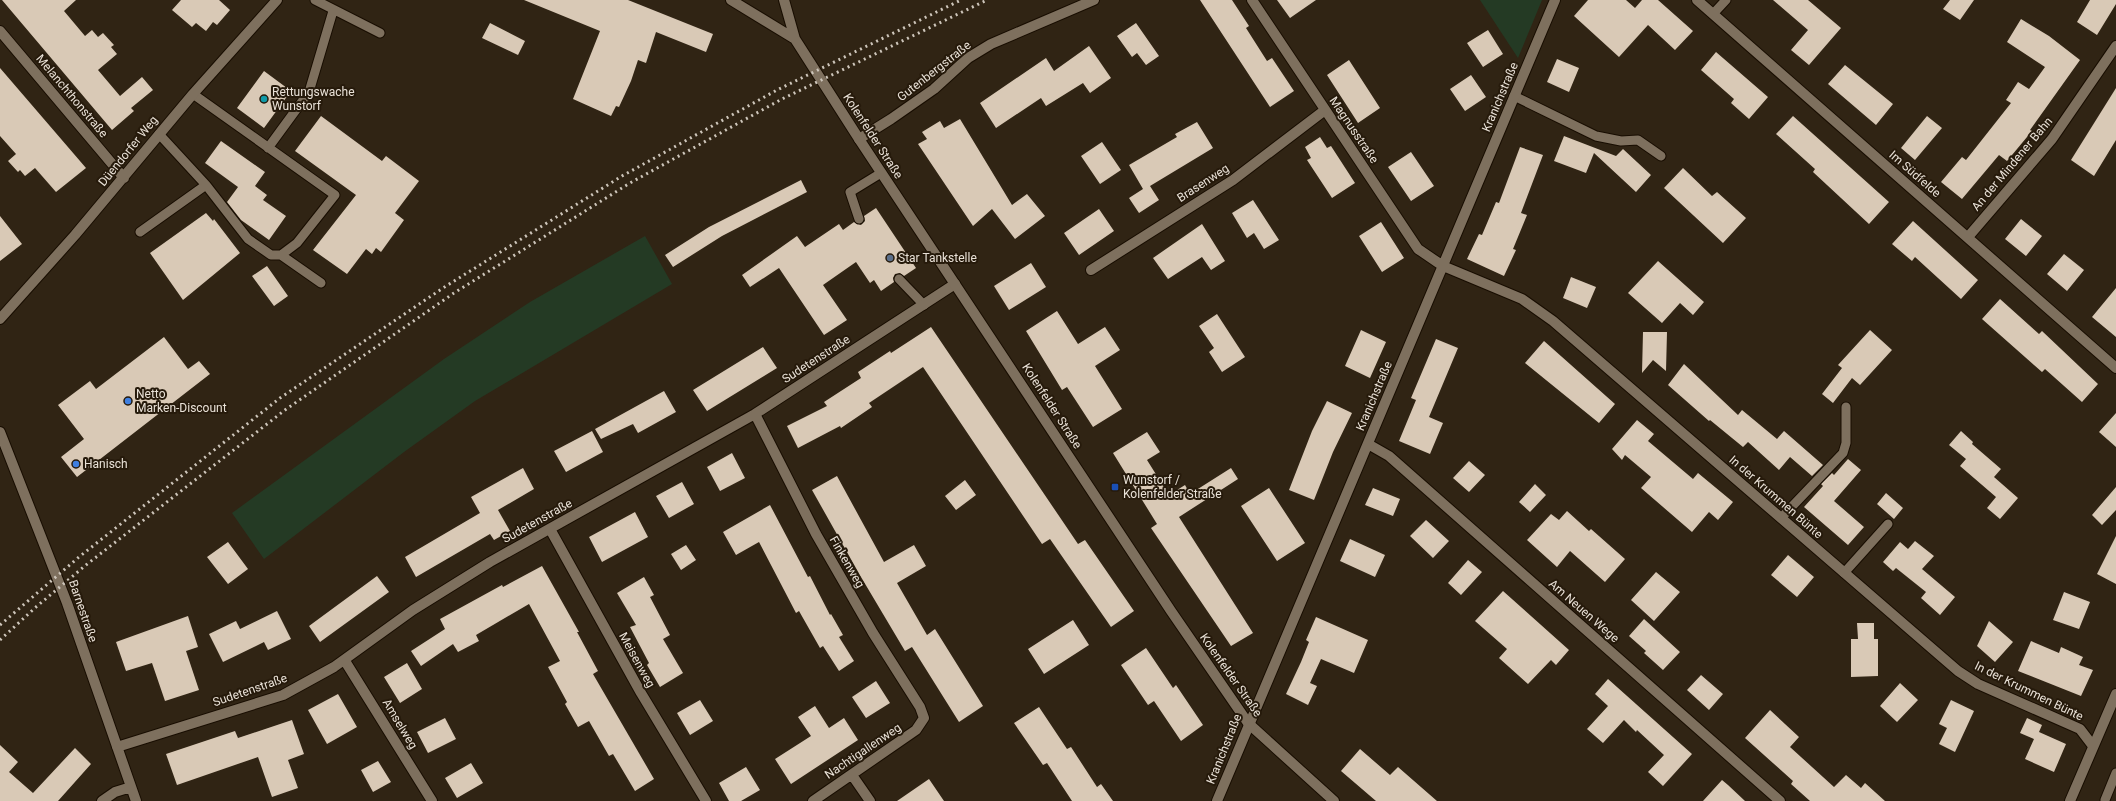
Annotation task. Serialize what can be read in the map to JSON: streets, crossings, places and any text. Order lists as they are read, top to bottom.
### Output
{
  "streets": {
    "street": [
      "Gutenbergstraße",
      "Melanchthonstraße",
      "Kranichstraße",
      "Magnusstraße",
      "Kolenfelder Straße",
      "Düendorfer Weg",
      "An der Mindener Bahn",
      "Im Südfelde",
      "Brasenweg",
      "Sudetenstraße",
      "In der Krummen Bünte",
      "Finkenweg",
      "Barnestraße",
      "Am Neuen Wege",
      "Meisenweg",
      "Amselweg",
      "Nachtigallenweg"
    ]
  },
  "crossings": [
    ["Gutenbergstraße", "Kolenfelder Straße"],
    ["Melanchthonstraße", "Düendorfer Weg"],
    ["Kranichstraße", "Magnusstraße"],
    ["Kranichstraße", "Kolenfelder Straße"],
    ["Kranichstraße", "In der Krummen Bünte"],
    ["Kranichstraße", "Am Neuen Wege"],
    ["Magnusstraße", "Brasenweg"],
    ["Magnusstraße", "In der Krummen Bünte"],
    ["Kolenfelder Straße", "Sudetenstraße"],
    ["An der Mindener Bahn", "Im Südfelde"],
    ["Sudetenstraße", "Finkenweg"],
    ["Sudetenstraße", "Barnestraße"],
    ["Sudetenstraße", "Meisenweg"],
    ["Sudetenstraße", "Amselweg"],
    ["Finkenweg", "Nachtigallenweg"]
  ],
  "places": {
    "other": [
      "Rettungswache Wunstorf",
      "Star Tankstelle",
      "Netto Marken-Discount",
      "Hanisch"
    ],
    "transit": ["Wunstorf / Kolenfelder Straße"]
  }
}
